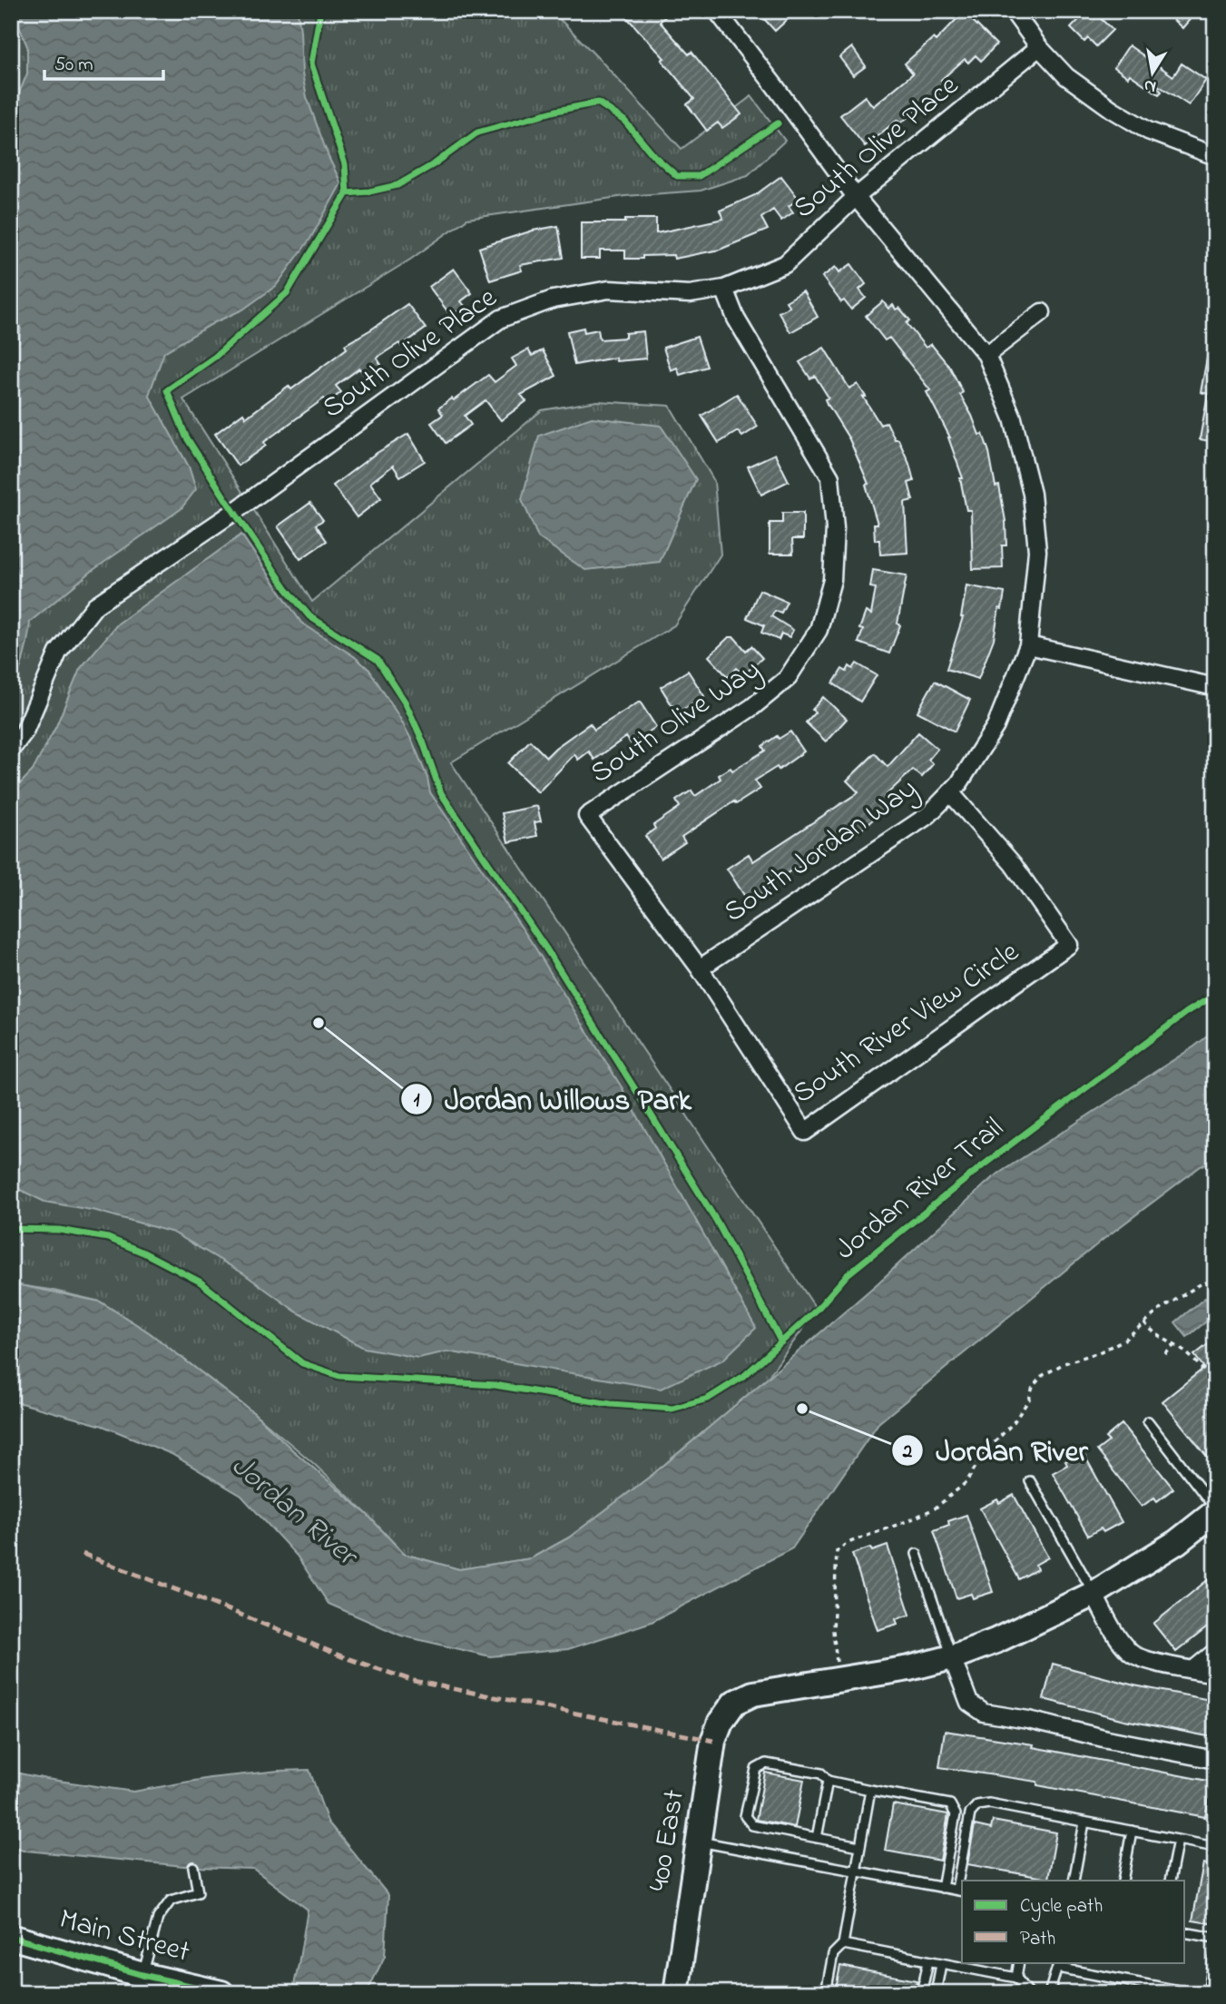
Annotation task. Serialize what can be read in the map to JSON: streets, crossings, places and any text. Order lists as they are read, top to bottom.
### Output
{
  "streets": {
    "street": [
      "South Olive Place",
      "South Olive Way",
      "South Jordan Way",
      "South River View Circle",
      "400 East",
      "Main Street"
    ],
    "cycle path": ["Jordan River Trail"]
  },
  "crossings": [
    ["South Olive Place", "South Olive Way"],
    ["South Olive Place", "South Jordan Way"],
    ["South Olive Way", "South River View Circle"],
    ["South Jordan Way", "South River View Circle"]
  ],
  "water": ["Jordan River"],
  "places": ["Jordan Willows Park", "Jordan River"],
  "legend": ["Cycle path", "Path"],
  "scale_bar": "50 m",
  "north": "bottom"
}
